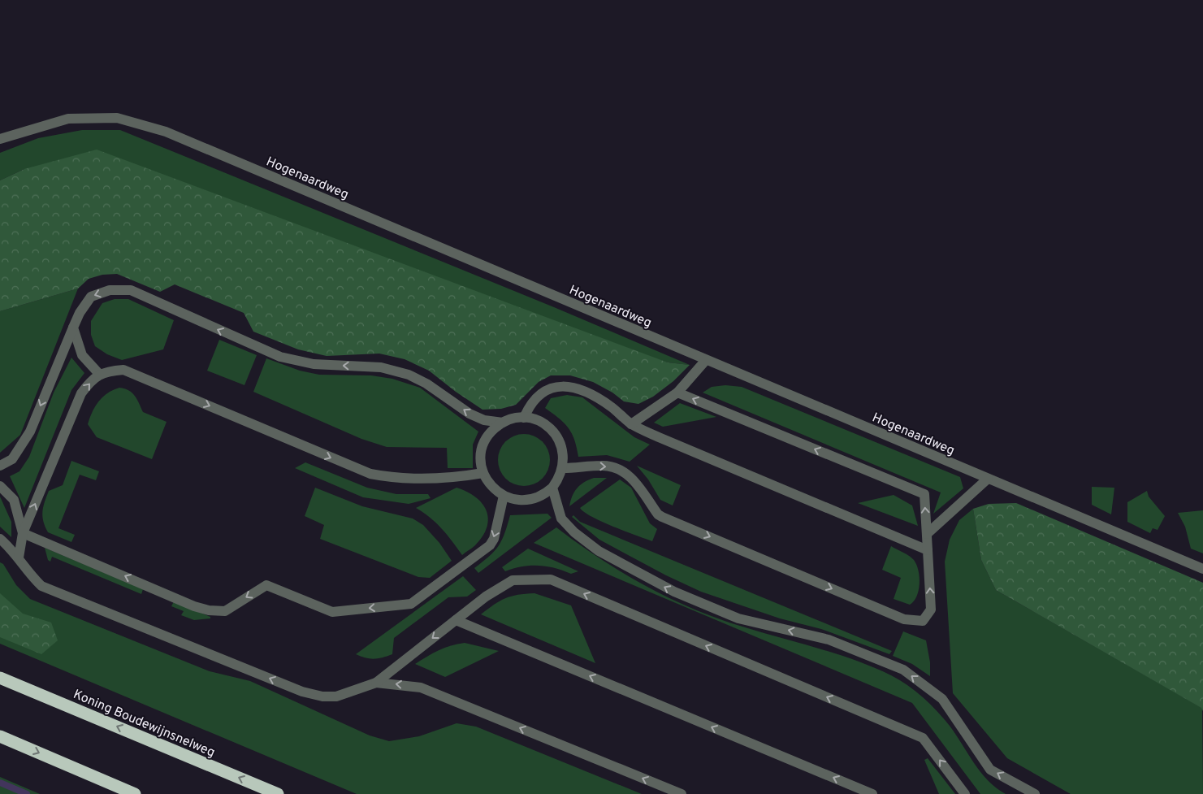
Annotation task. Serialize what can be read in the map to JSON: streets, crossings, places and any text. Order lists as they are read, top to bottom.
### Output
{
  "streets": {
    "highway": ["Koning Boudewijnsnelweg"],
    "street": ["Hogenaardweg"]
  }
}
